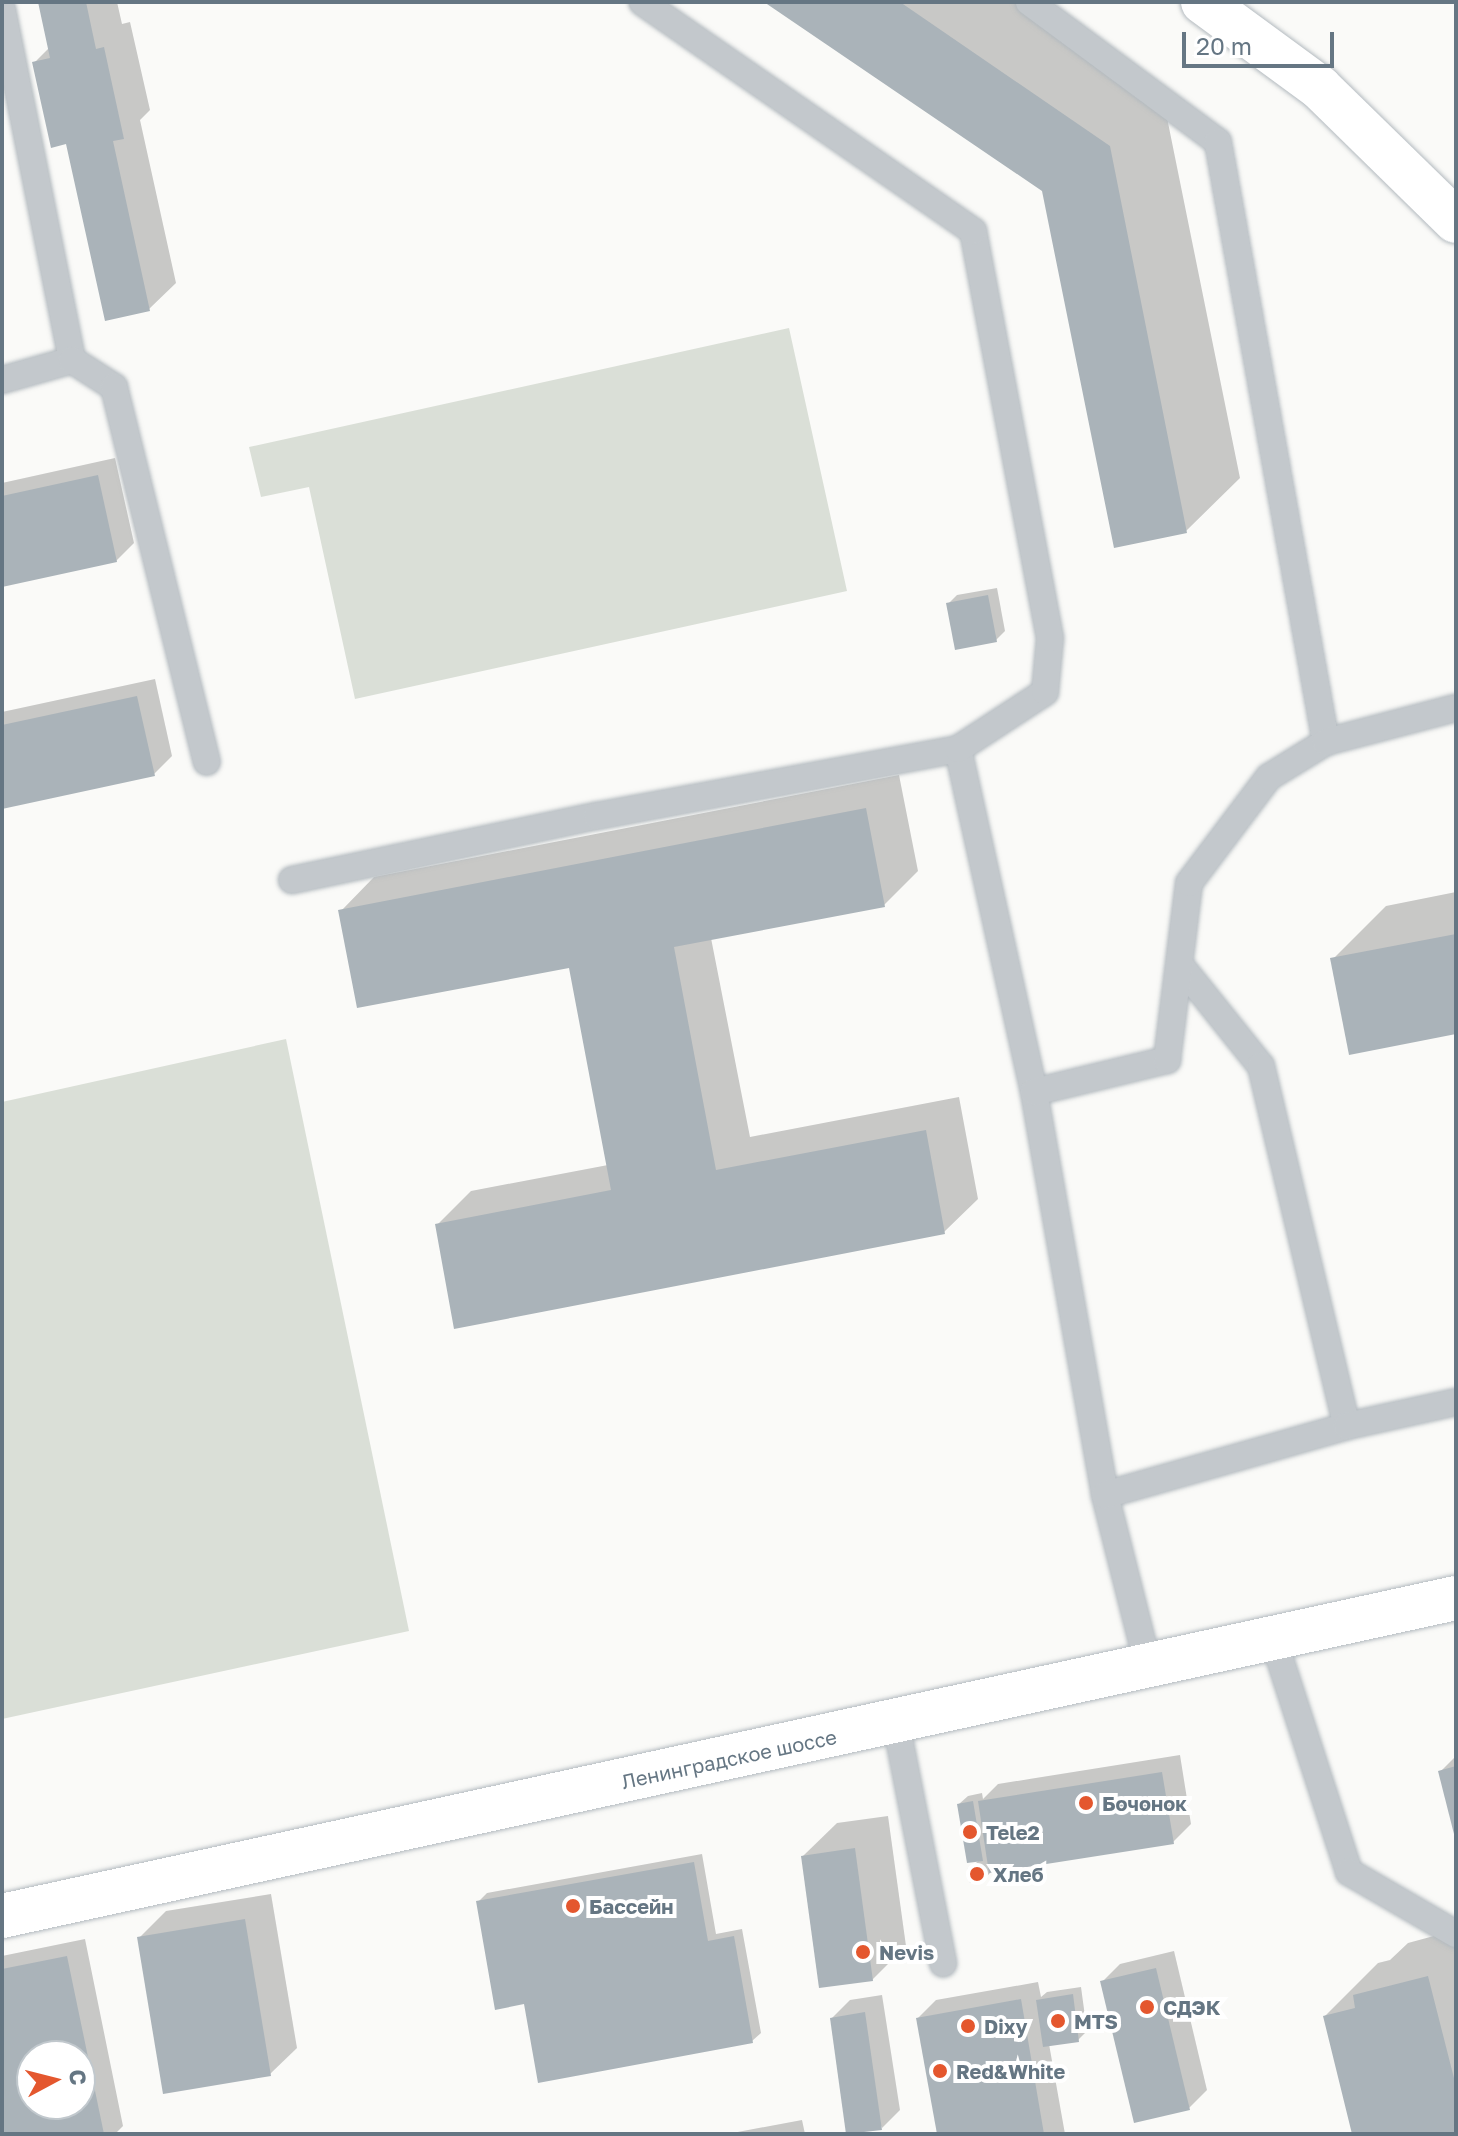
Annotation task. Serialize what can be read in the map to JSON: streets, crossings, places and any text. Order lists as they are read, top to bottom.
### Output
{
  "streets": {
    "main road": ["Ленинградское шоссе"]
  },
  "places": [
    "Бочонок",
    "Tele2",
    "Хлеб",
    "Бассейн",
    "Nevis",
    "СДЭК",
    "MTS",
    "Dixy",
    "Red&White"
  ],
  "scale_bar": "20 m",
  "north": "right"
}
